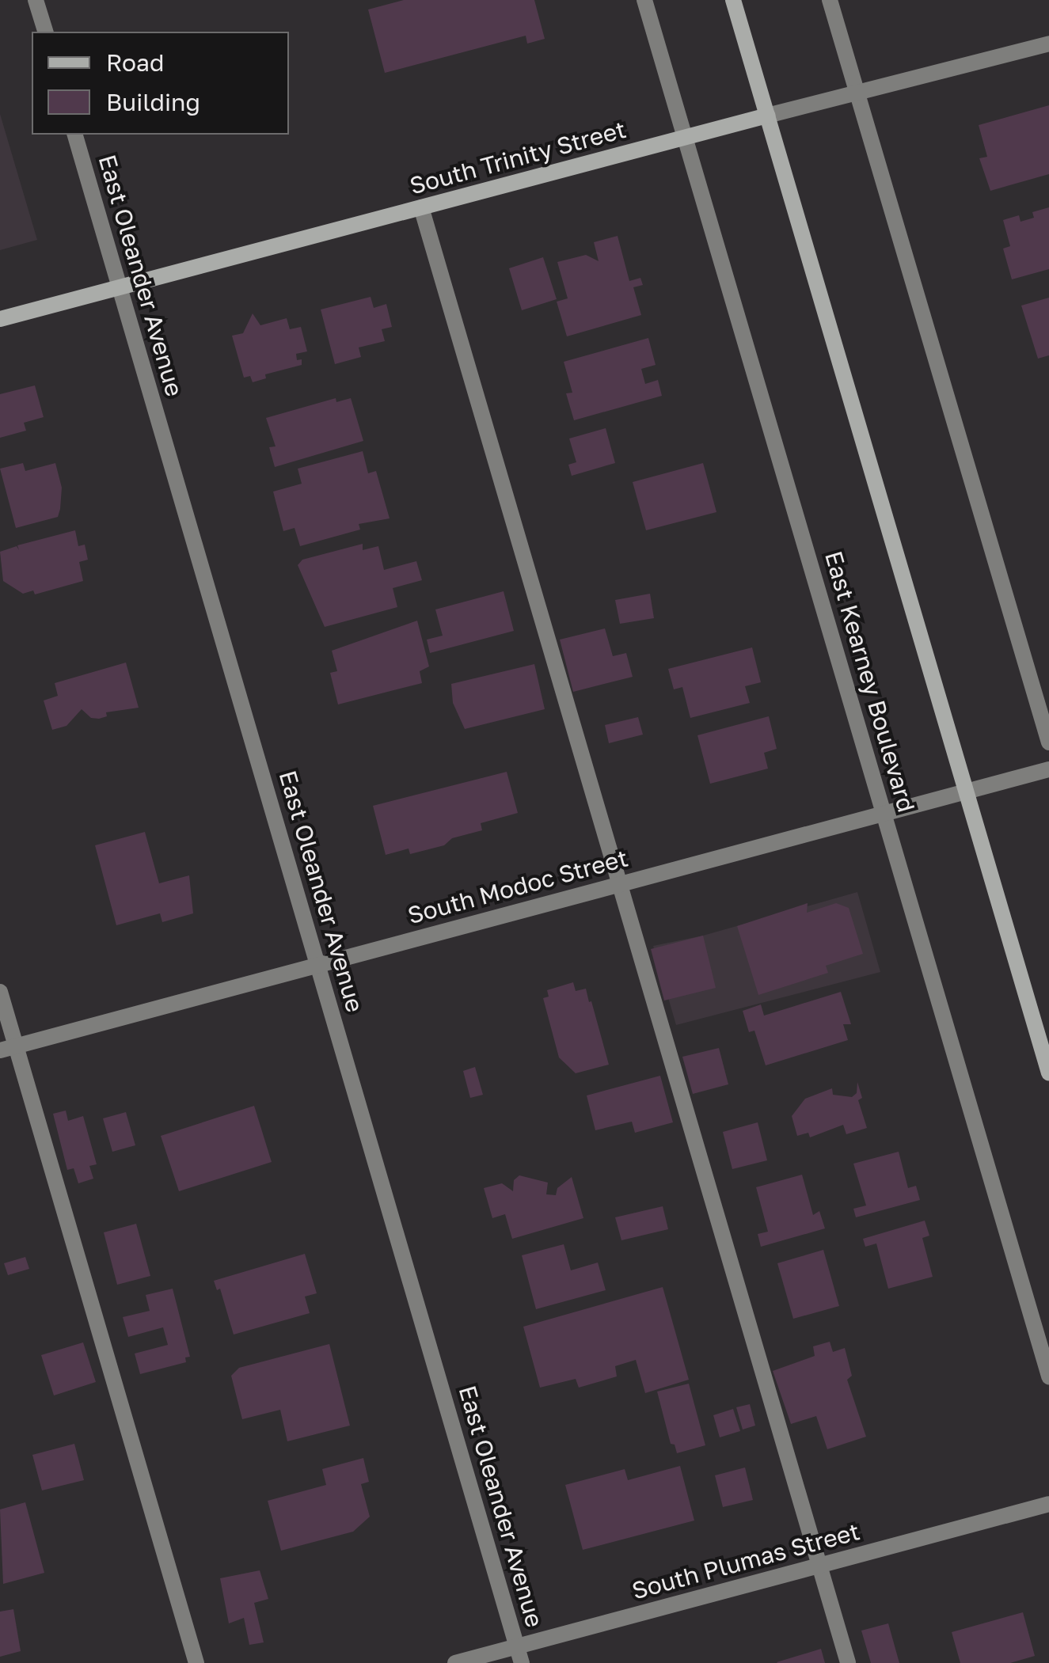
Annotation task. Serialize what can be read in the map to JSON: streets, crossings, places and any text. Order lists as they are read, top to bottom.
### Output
{
  "streets": {
    "main road": ["South Trinity Street"],
    "street": [
      "East Oleander Avenue",
      "East Kearney Boulevard",
      "South Modoc Street",
      "South Plumas Street"
    ]
  },
  "crossings": [
    ["South Trinity Street", "East Oleander Avenue"],
    ["South Trinity Street", "East Kearney Boulevard"],
    ["East Oleander Avenue", "South Modoc Street"],
    ["East Oleander Avenue", "South Plumas Street"],
    ["East Kearney Boulevard", "South Modoc Street"]
  ],
  "legend": ["Road", "Building"]
}
